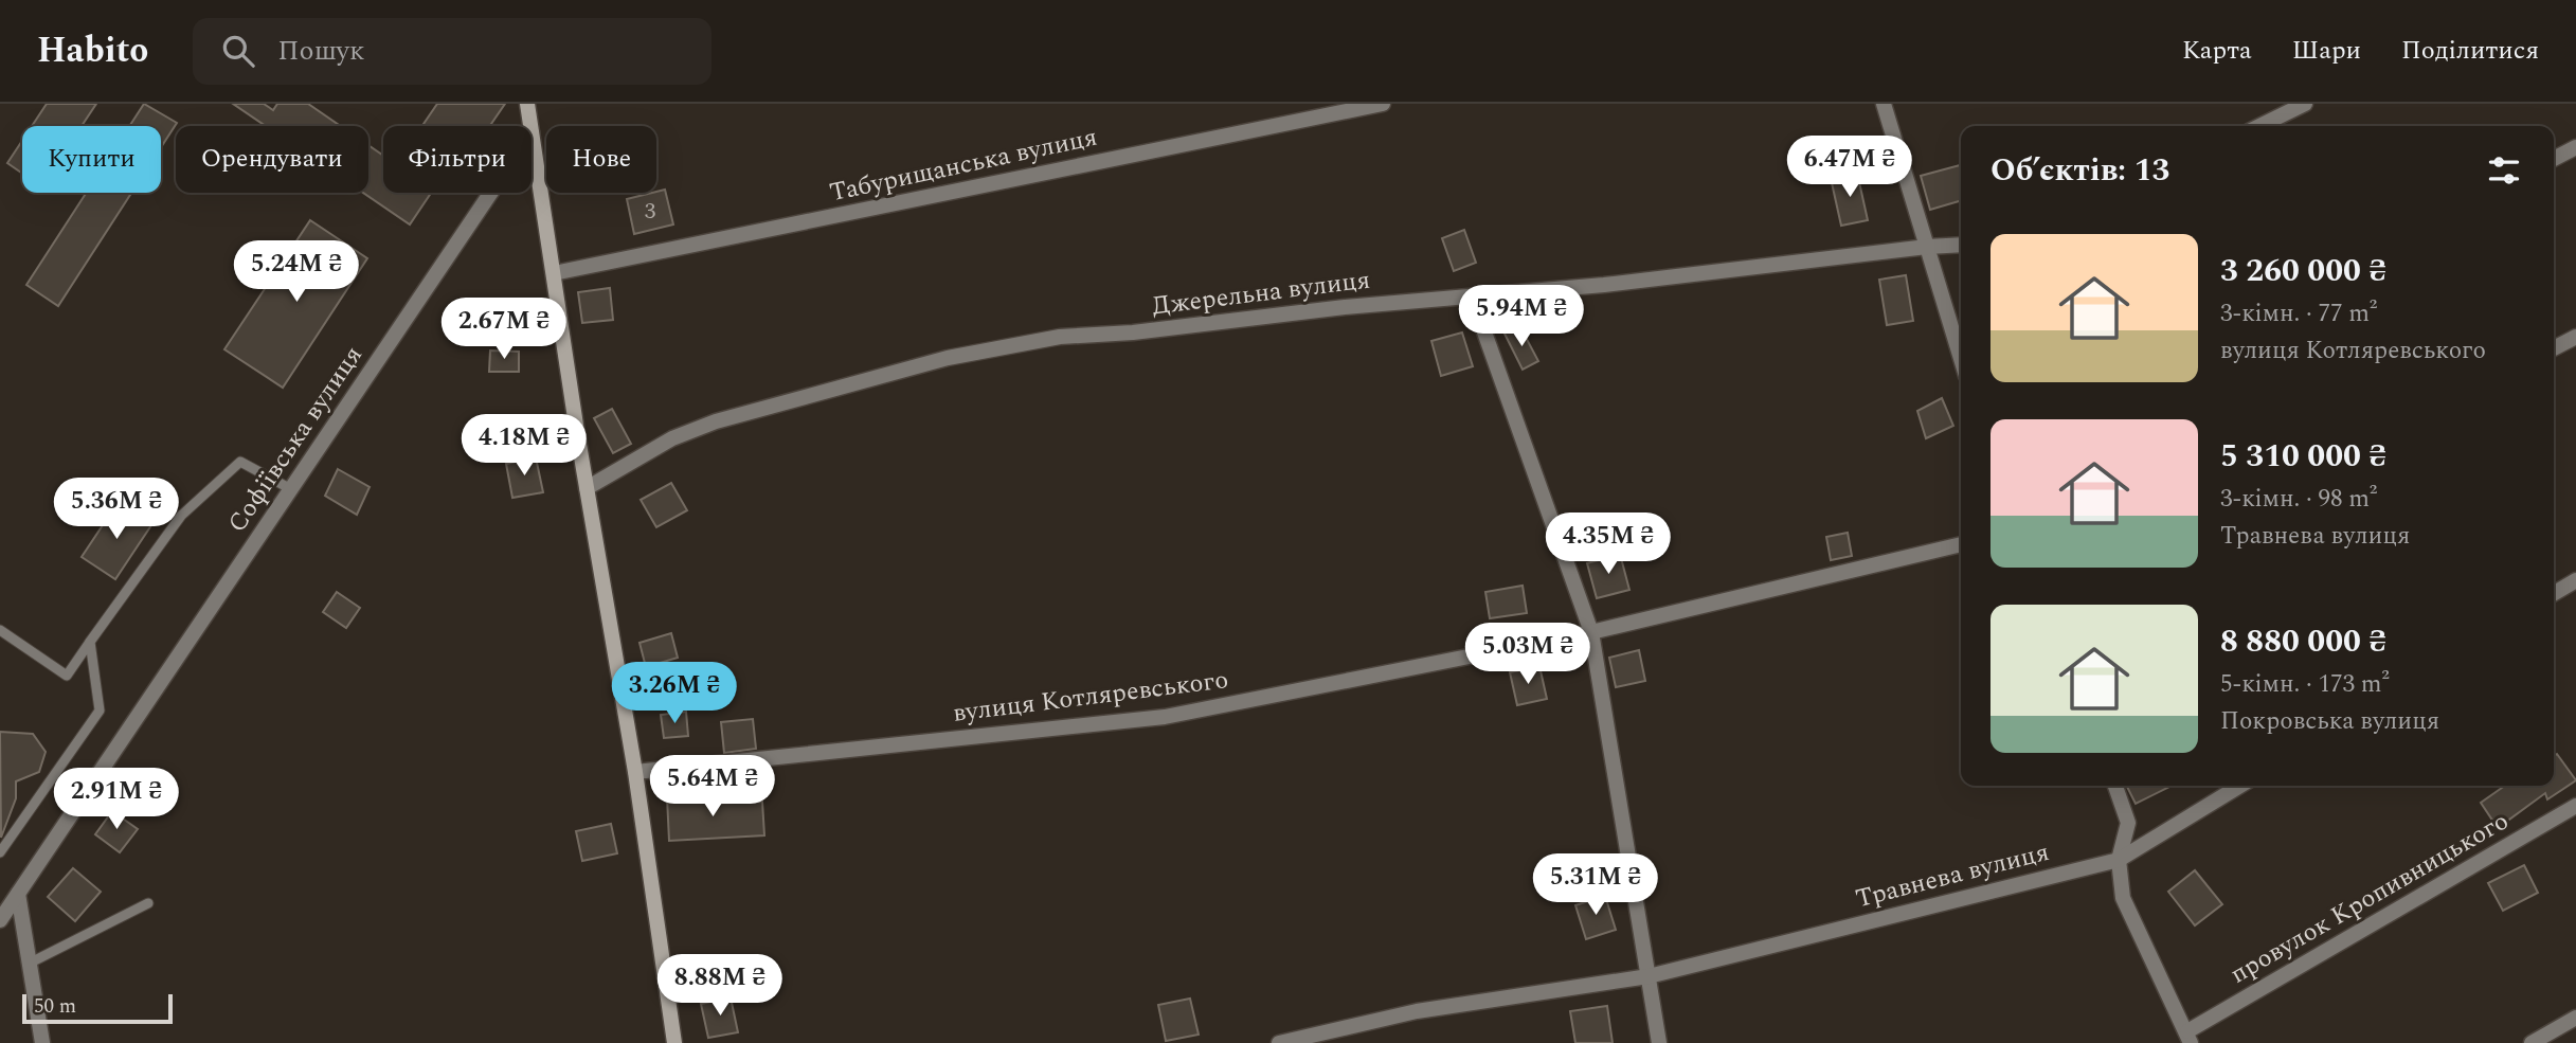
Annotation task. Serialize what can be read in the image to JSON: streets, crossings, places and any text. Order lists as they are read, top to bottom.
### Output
{
  "streets": {
    "street": [
      "Табурищанська вулиця",
      "Джерельна вулиця",
      "Софіївська вулиця",
      "вулиця Котляревського",
      "Травнева вулиця",
      "провулок Кропивницького"
    ]
  },
  "house_numbers": ["3"],
  "scale_bar": "50 m",
  "page": {
    "header": "Habito",
    "search": "Пошук",
    "nav": ["Карта", "Шари", "Поділитися"],
    "chip": [
      "Купити",
      "Орендувати",
      "Фільтри",
      "Нове"
    ],
    "heading": "Об’єктів: 13",
    "price": [
      "6.47M ₴",
      "5.24M ₴",
      "5.94M ₴",
      "2.67M ₴",
      "4.18M ₴",
      "5.36M ₴",
      "4.35M ₴",
      "5.03M ₴",
      "3.26M ₴",
      "5.64M ₴",
      "2.91M ₴",
      "5.31M ₴",
      "8.88M ₴"
    ],
    "list": [
      {
        "name": "3 260 000 ₴",
        "note": "3-кімн. · 77 m² · вулиця Котляревського"
      },
      {
        "name": "5 310 000 ₴",
        "note": "3-кімн. · 98 m² · Травнева вулиця"
      },
      {
        "name": "8 880 000 ₴",
        "note": "5-кімн. · 173 m² · Покровська вулиця"
      }
    ],
    "scale": "50 m"
  }
}
